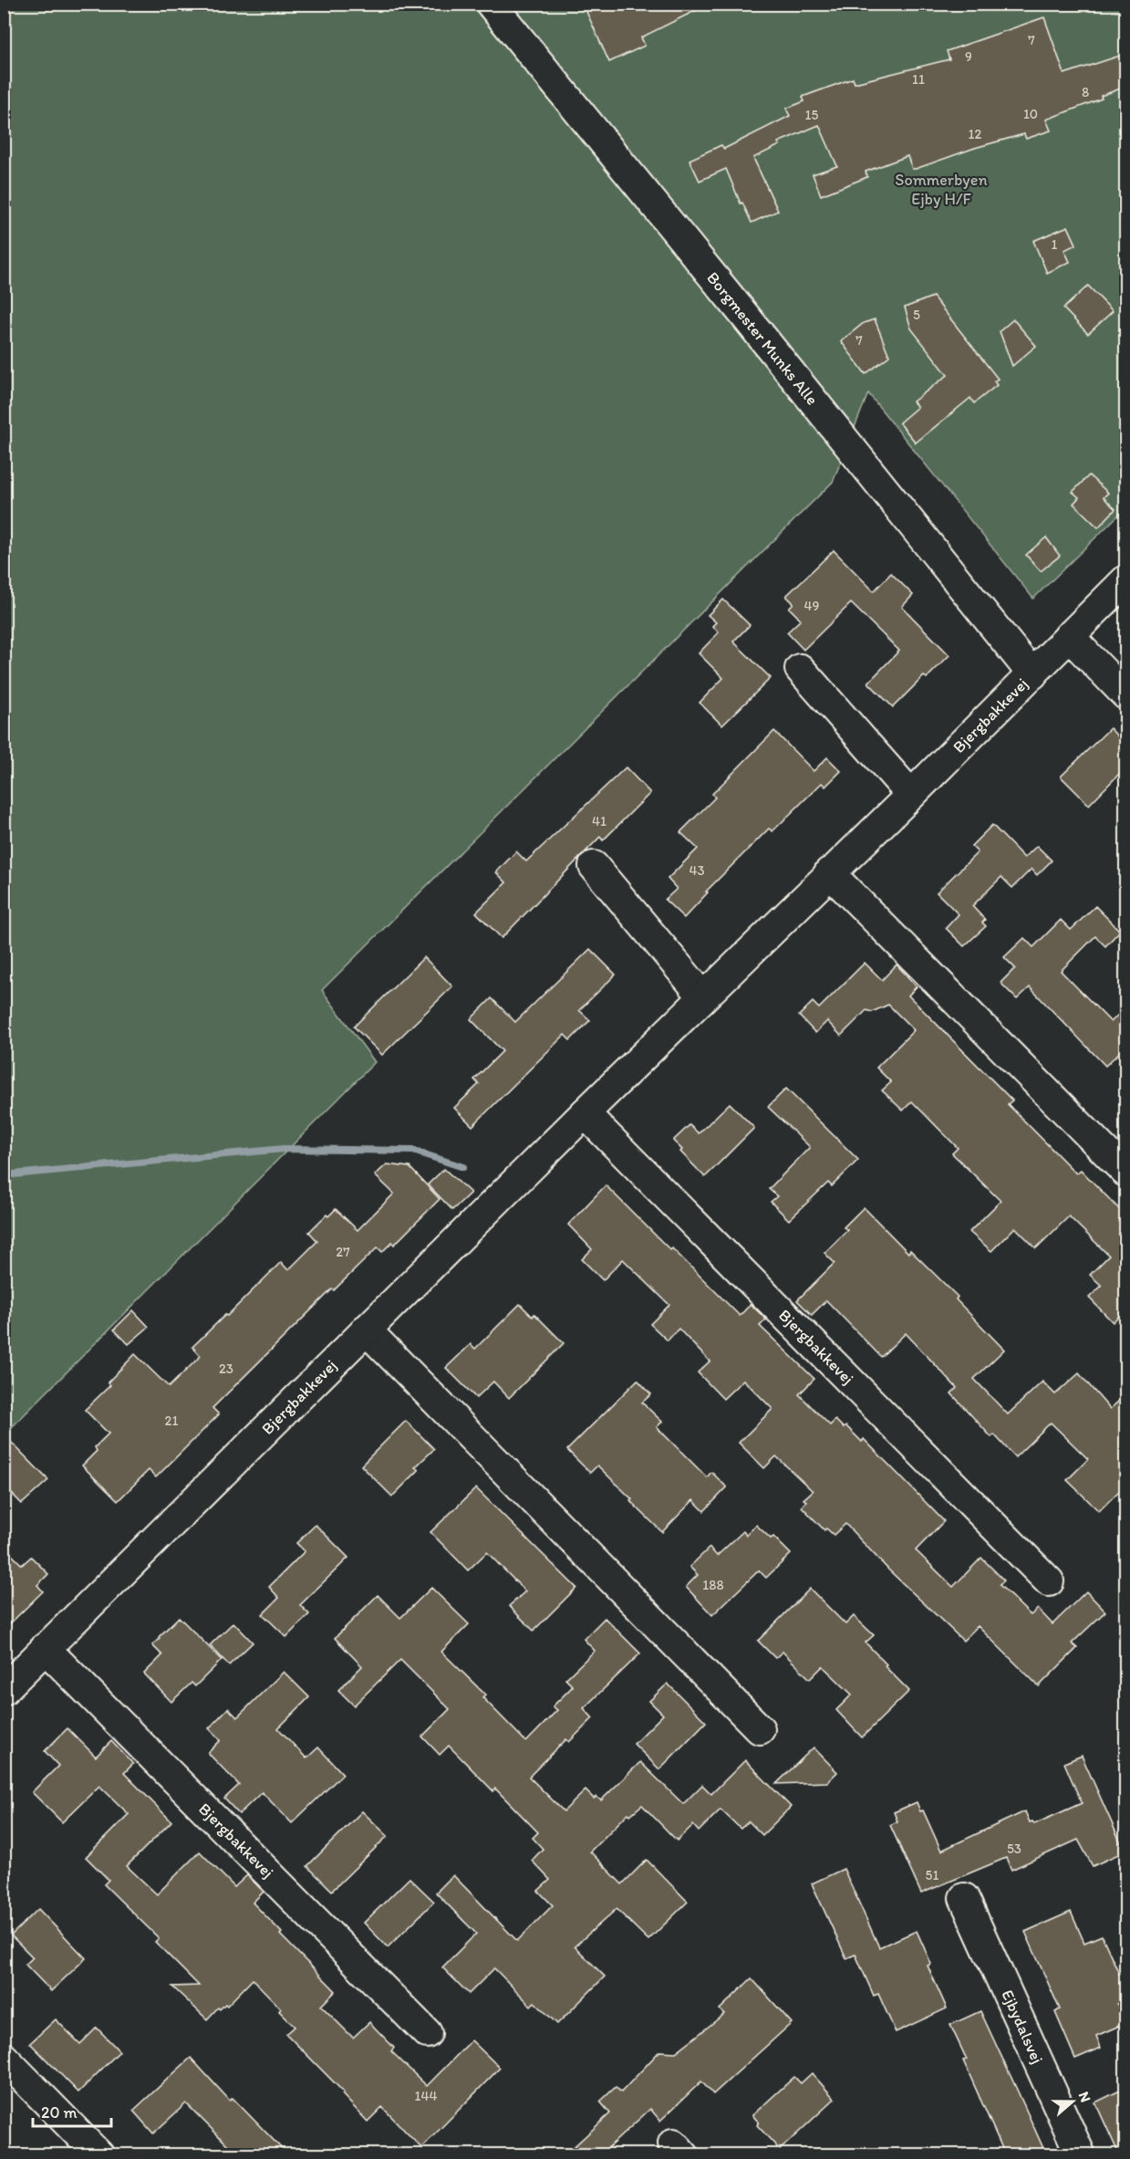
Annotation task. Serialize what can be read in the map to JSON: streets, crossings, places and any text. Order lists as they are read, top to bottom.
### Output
{
  "streets": {
    "street": ["Borgmester Munks Alle", "Bjergbakkevej", "Ejbydalsvej"]
  },
  "crossings": [
    ["Borgmester Munks Alle", "Bjergbakkevej"]
  ],
  "parks": ["Sommerbyen Ejby H/F"],
  "house_numbers": [
    "7",
    "9",
    "11",
    "8",
    "10",
    "15",
    "12",
    "1",
    "5",
    "7",
    "49",
    "41",
    "43",
    "27",
    "23",
    "21",
    "188",
    "53",
    "51",
    "144"
  ],
  "scale_bar": "20 m",
  "north": "right"
}
